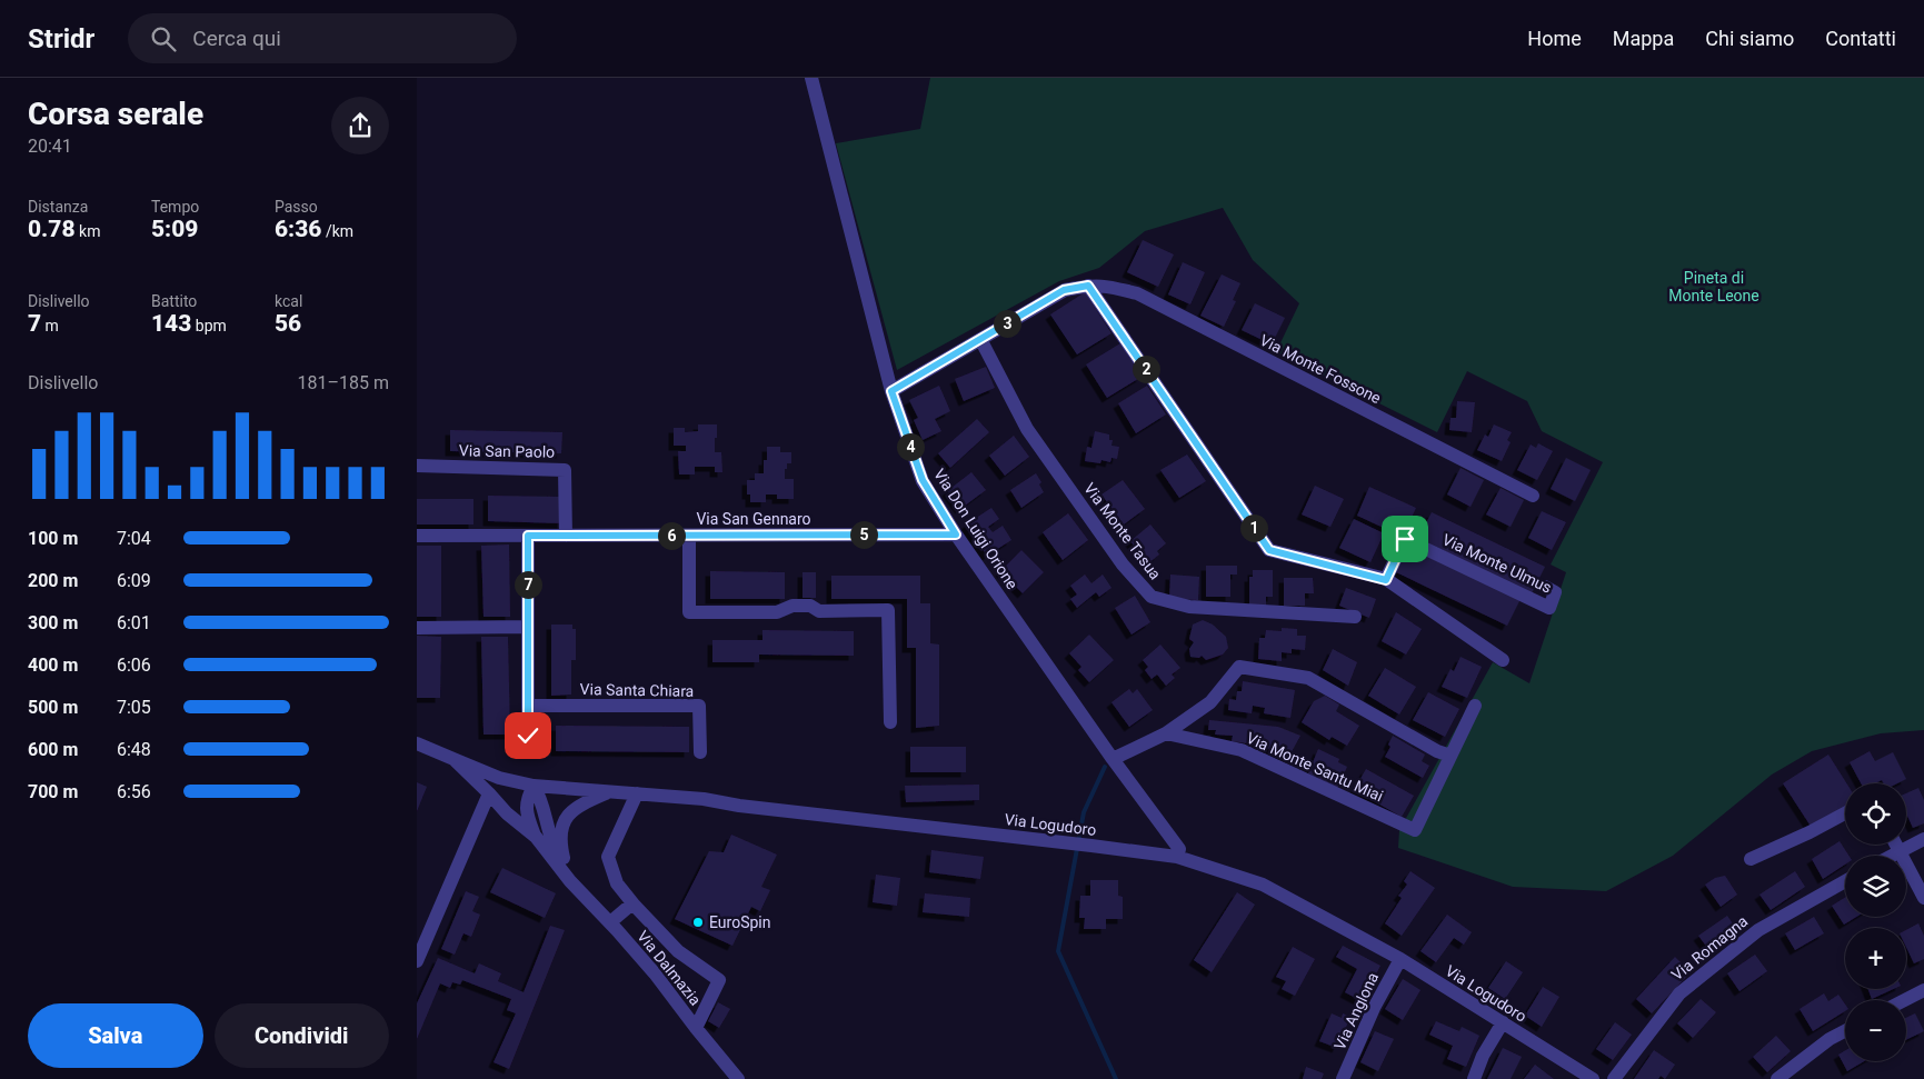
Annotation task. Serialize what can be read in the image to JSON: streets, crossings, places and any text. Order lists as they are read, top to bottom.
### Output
{
  "streets": {
    "street": [
      "Via Monte Fossone",
      "Via San Paolo",
      "Via San Gennaro",
      "Via Don Luigi Orione",
      "Via Monte Tasua",
      "Via Monte Ulmus",
      "Via Santa Chiara",
      "Via Monte Santu Miai",
      "Via Logudoro",
      "Via Romagna",
      "Via Dalmazia",
      "Via Anglona"
    ]
  },
  "crossings": [
    ["Via Monte Fossone", "Via Don Luigi Orione"],
    ["Via Monte Fossone", "Via Monte Tasua"],
    ["Via San Paolo", "Via San Gennaro"],
    ["Via San Gennaro", "Via Don Luigi Orione"],
    ["Via Don Luigi Orione", "Via Logudoro"],
    ["Via Logudoro", "Via Dalmazia"],
    ["Via Logudoro", "Via Anglona"]
  ],
  "parks": ["Pineta di Monte Leone"],
  "places": ["EuroSpin"],
  "page": {
    "header": "Stridr",
    "search": "Cerca qui",
    "nav": [
      "Home",
      "Mappa",
      "Chi siamo",
      "Contatti"
    ],
    "heading": ["Corsa serale", "20:41"],
    "stats": [
      ["Distanza", "0.78 km"],
      ["Tempo", "5:09"],
      ["Passo", "6:36 /km"],
      ["Dislivello", "7 m"],
      ["Battito", "143 bpm"],
      ["kcal", "56"]
    ],
    "pins": [
      "3",
      "2",
      "4",
      "1",
      "5",
      "6",
      "7"
    ],
    "chart": ["Dislivello", "181–185 m"],
    "list": [
      {
        "name": "100 m",
        "note": "7:04"
      },
      {
        "name": "200 m",
        "note": "6:09"
      },
      {
        "name": "300 m",
        "note": "6:01"
      },
      {
        "name": "400 m",
        "note": "6:06"
      },
      {
        "name": "500 m",
        "note": "7:05"
      },
      {
        "name": "600 m",
        "note": "6:48"
      },
      {
        "name": "700 m",
        "note": "6:56"
      }
    ],
    "map_buttons": ["+", "−"],
    "buttons": ["Salva", "Condividi"]
  }
}
